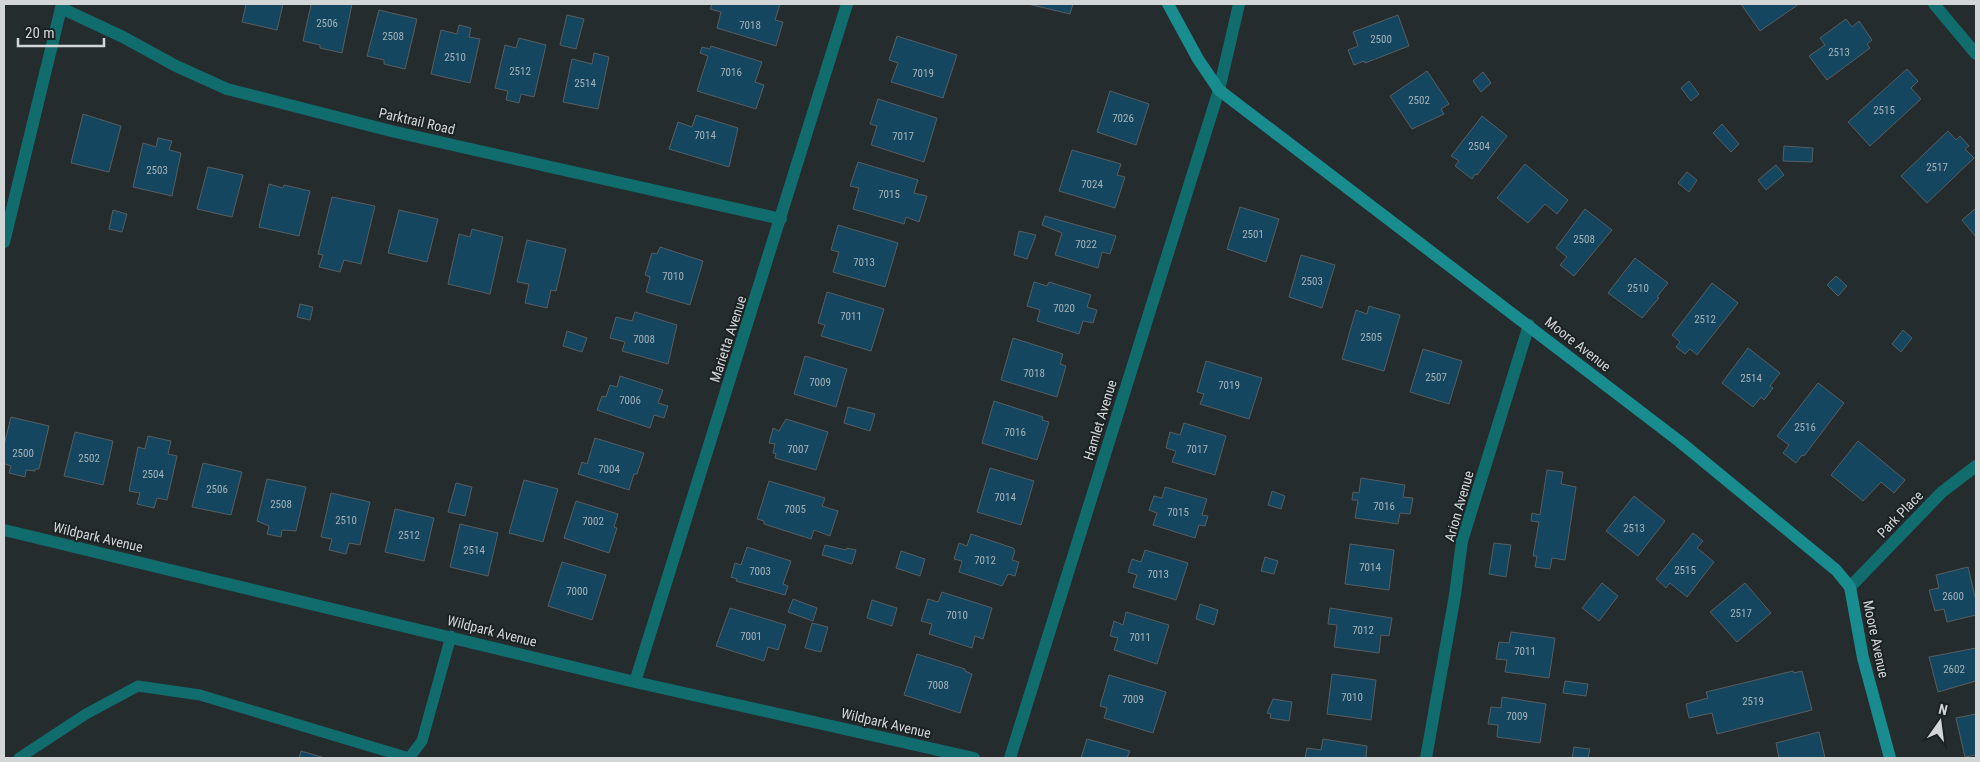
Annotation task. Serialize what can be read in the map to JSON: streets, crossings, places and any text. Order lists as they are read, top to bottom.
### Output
{
  "streets": {
    "street": [
      "Parktrail Road",
      "Marietta Avenue",
      "Moore Avenue",
      "Hamlet Avenue",
      "Arion Avenue",
      "Park Place",
      "Wildpark Avenue"
    ]
  },
  "crossings": [
    ["Parktrail Road", "Marietta Avenue"],
    ["Marietta Avenue", "Wildpark Avenue"],
    ["Moore Avenue", "Hamlet Avenue"],
    ["Moore Avenue", "Arion Avenue"],
    ["Moore Avenue", "Park Place"]
  ],
  "house_numbers": [
    "2506",
    "7018",
    "2508",
    "2500",
    "2513",
    "2510",
    "2512",
    "7016",
    "7019",
    "2514",
    "2502",
    "2515",
    "7026",
    "7014",
    "7017",
    "2504",
    "2517",
    "2503",
    "7024",
    "7015",
    "2501",
    "2508",
    "7022",
    "7013",
    "7010",
    "2503",
    "2510",
    "7020",
    "7011",
    "2512",
    "2505",
    "7008",
    "7018",
    "2507",
    "2514",
    "7009",
    "7019",
    "7006",
    "2516",
    "7016",
    "7007",
    "7017",
    "2500",
    "2502",
    "7004",
    "2504",
    "2506",
    "7014",
    "2508",
    "7016",
    "7005",
    "7015",
    "2510",
    "7002",
    "2513",
    "2512",
    "2514",
    "7012",
    "7014",
    "2515",
    "7003",
    "7013",
    "7000",
    "2600",
    "2517",
    "7010",
    "7012",
    "7001",
    "7011",
    "7011",
    "2602",
    "7008",
    "7010",
    "7009",
    "2519",
    "7009"
  ],
  "scale_bar": "20 m",
  "north": "top"
}
